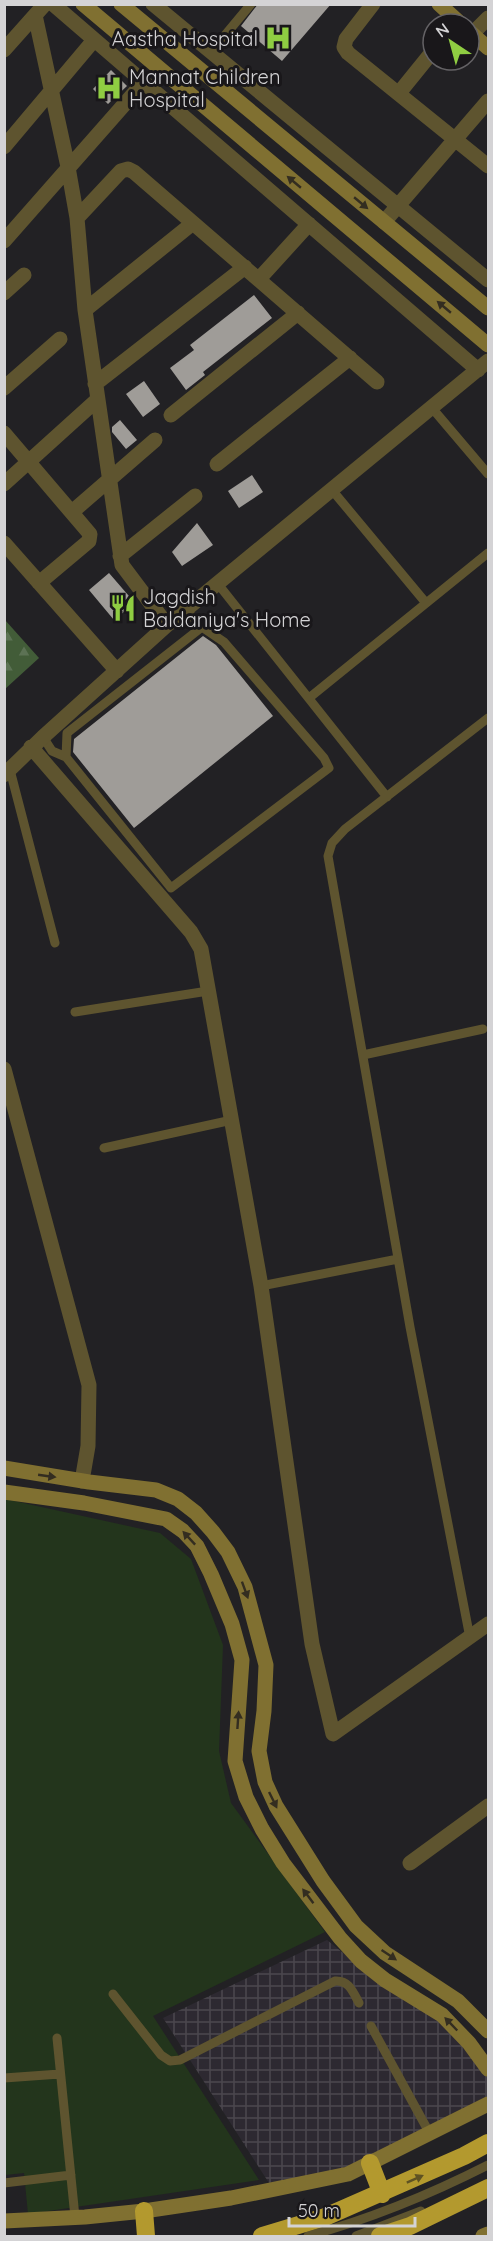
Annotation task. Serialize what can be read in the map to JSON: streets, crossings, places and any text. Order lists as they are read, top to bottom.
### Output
{
  "places": {
    "hospital": ["Aastha Hospital", "Mannat Children Hospital"],
    "restaurant": ["Jagdish Baldaniya's Home"]
  },
  "scale_bar": "50 m",
  "north": "top left"
}
